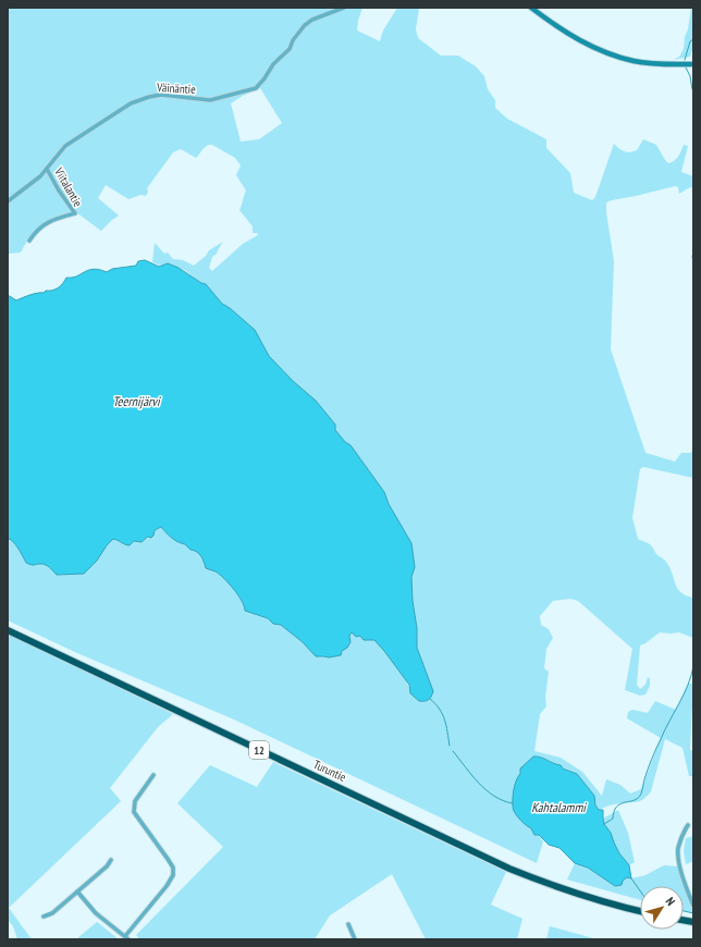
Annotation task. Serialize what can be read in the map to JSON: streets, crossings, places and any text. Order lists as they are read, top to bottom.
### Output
{
  "streets": {
    "highway": ["12", "Turuntie"],
    "street": ["Väinäntie", "Viitalantie"]
  },
  "crossings": [
    ["Väinäntie", "Viitalantie"]
  ],
  "water": ["Teernijärvi", "Kahtalammi"],
  "north": "top right"
}
